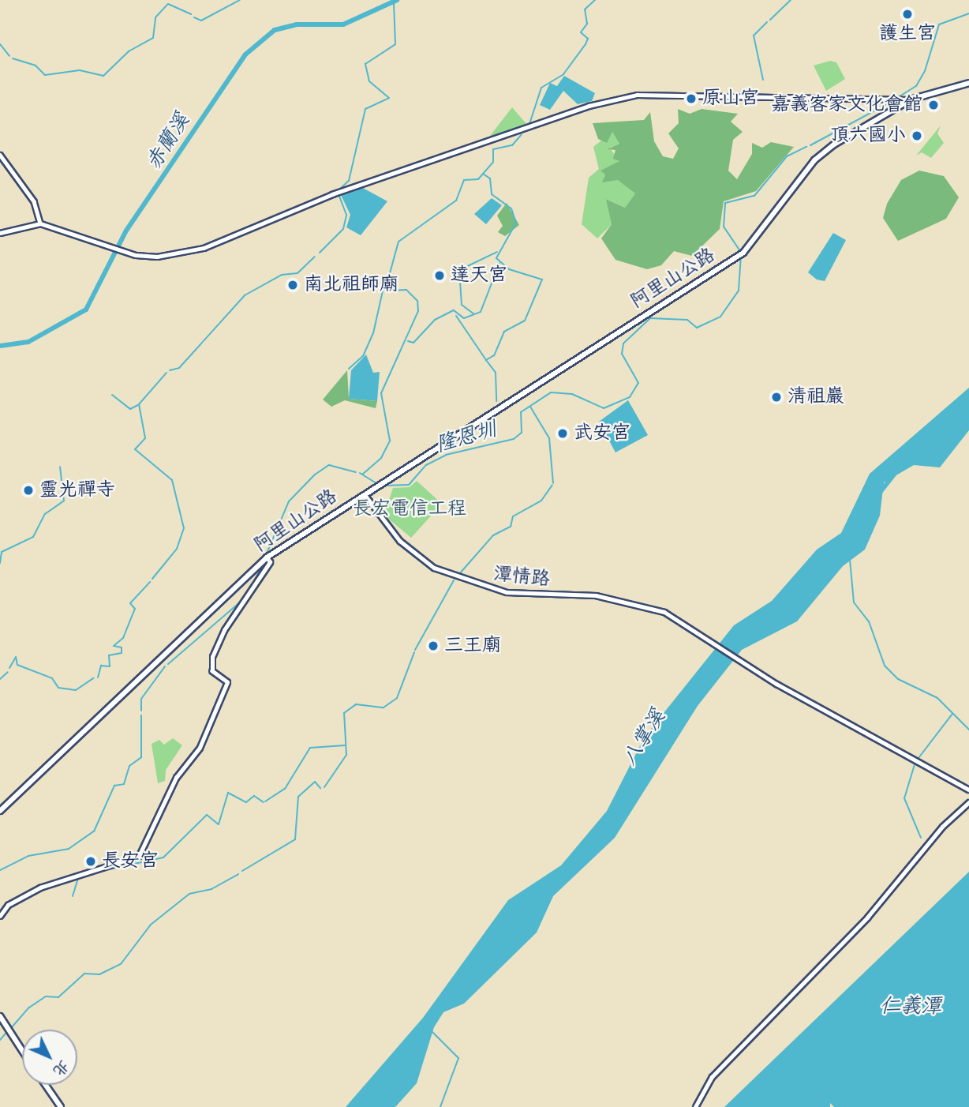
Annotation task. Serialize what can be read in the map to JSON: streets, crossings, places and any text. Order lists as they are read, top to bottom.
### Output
{
  "streets": {
    "main road": ["阿里山公路"],
    "street": ["潭情路"]
  },
  "crossings": [
    ["阿里山公路", "潭情路"]
  ],
  "water": [
    "赤蘭溪",
    "隆恩圳",
    "八掌溪",
    "仁義潭"
  ],
  "parks": ["長宏電信工程"],
  "places": [
    "護生宮",
    "原山宮",
    "嘉義客家文化會館",
    "頂六國小",
    "達天宮",
    "南北祖師廟",
    "清祖巖",
    "武安宮",
    "靈光禪寺",
    "三王廟",
    "長安宮"
  ],
  "north": "bottom right"
}
